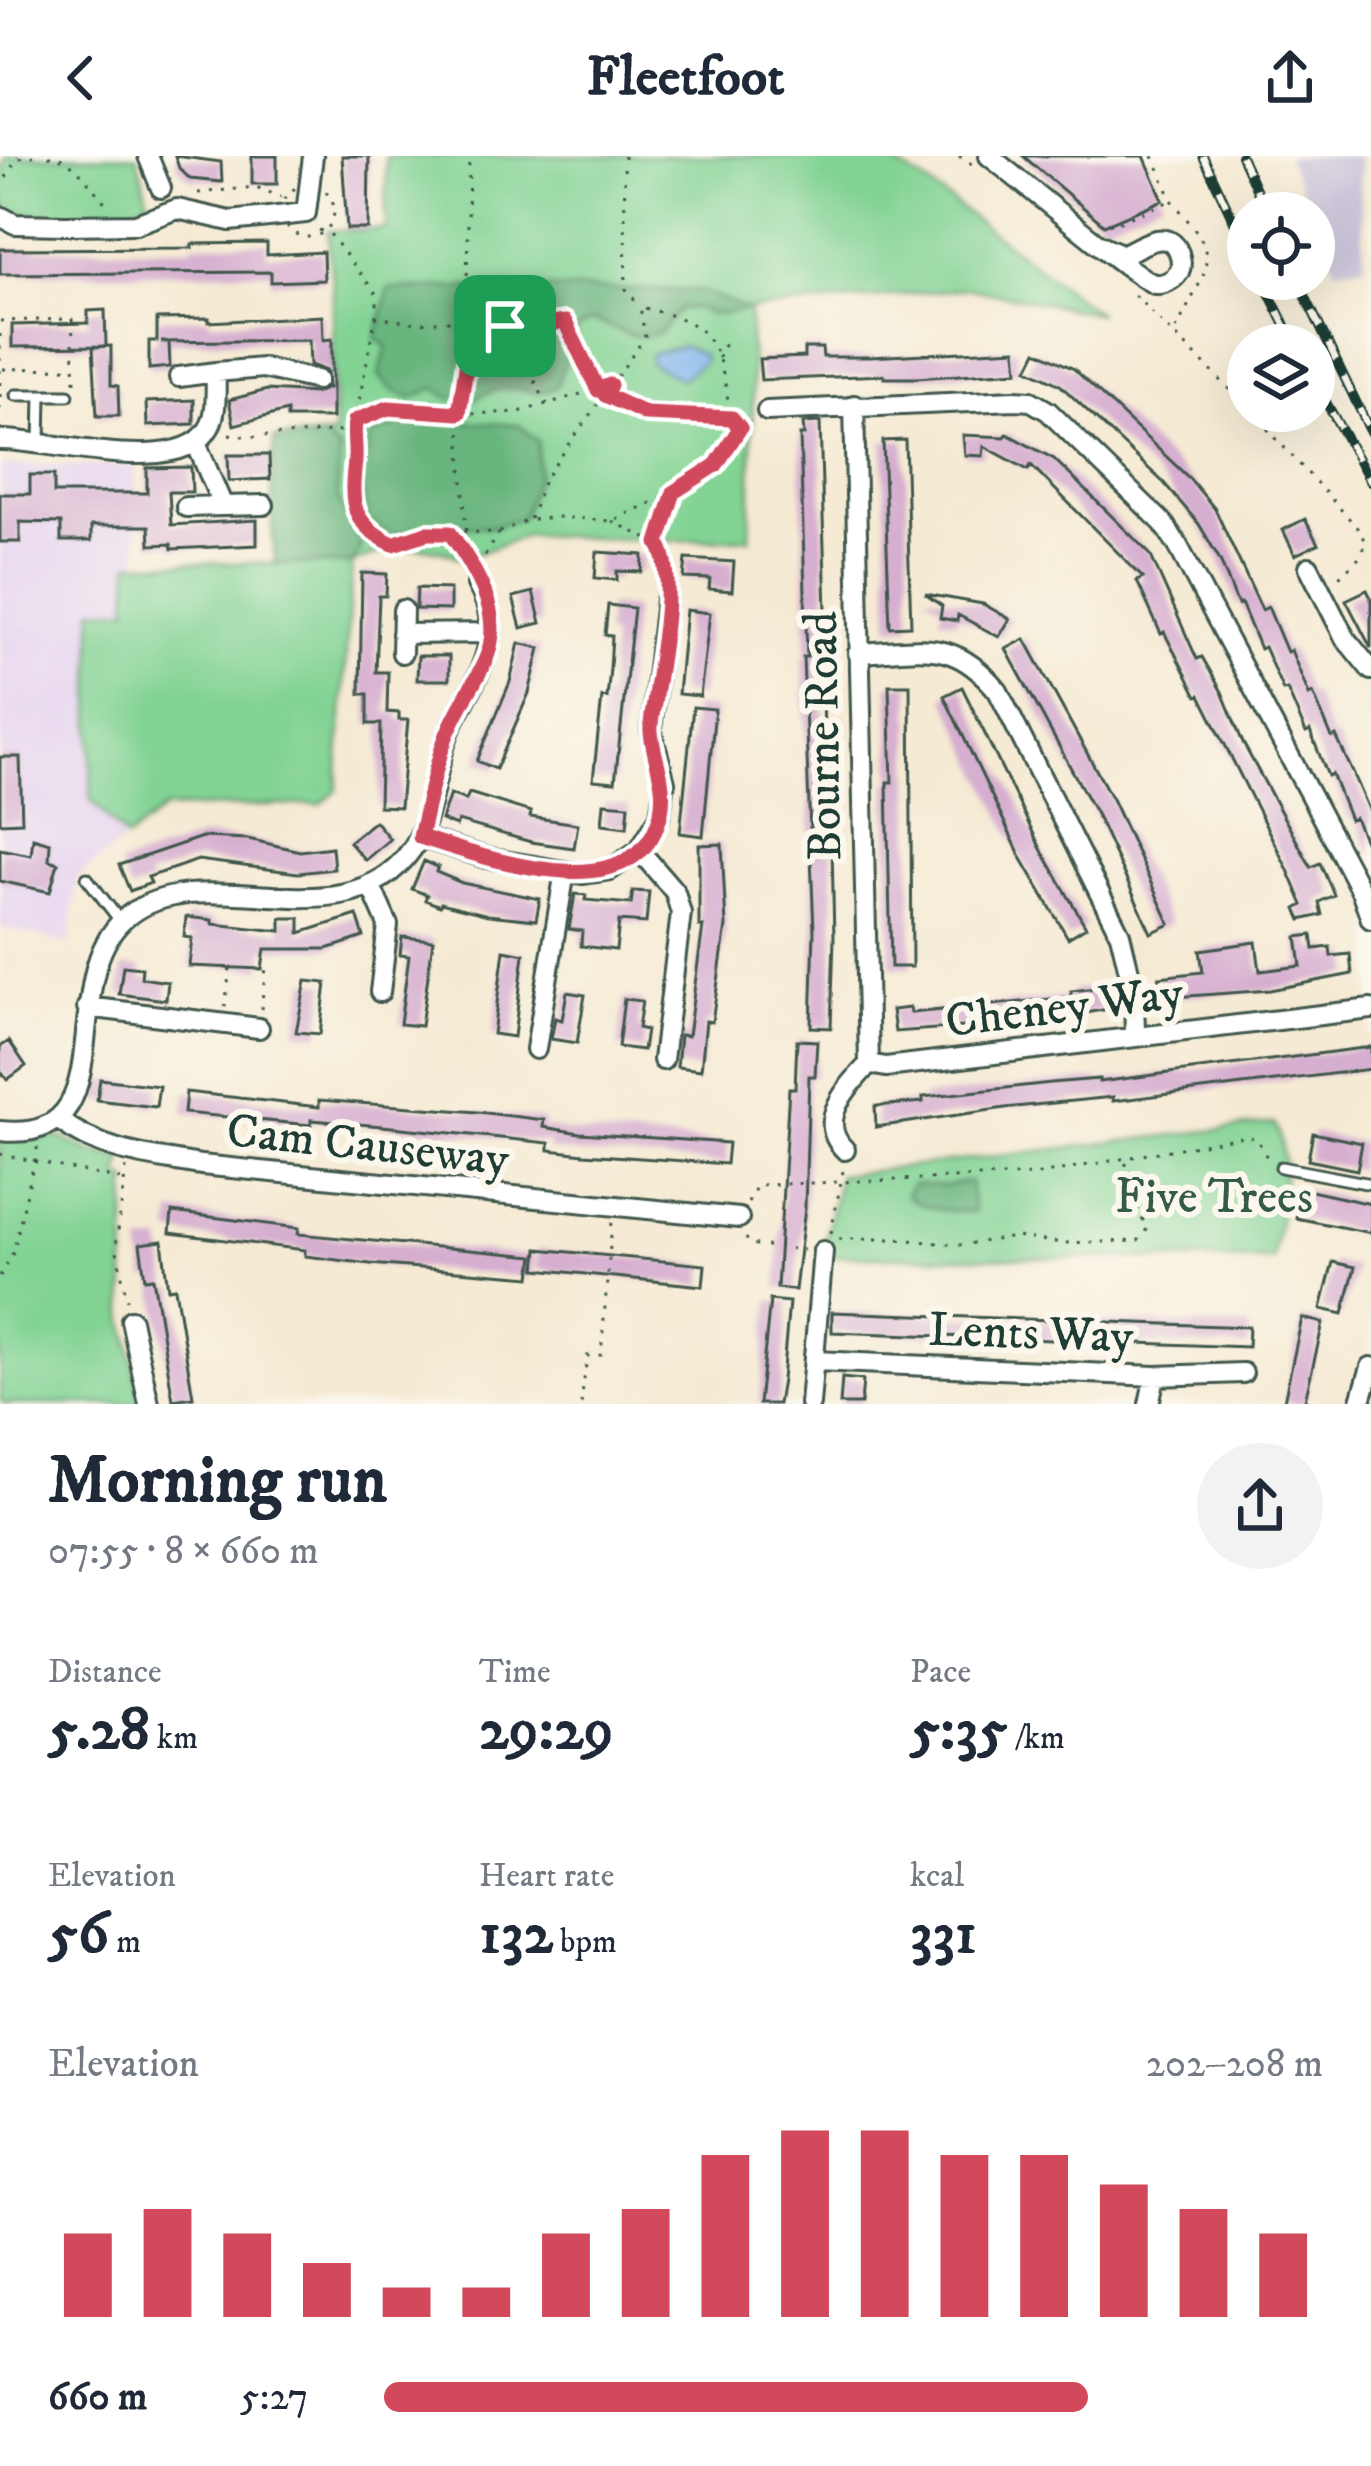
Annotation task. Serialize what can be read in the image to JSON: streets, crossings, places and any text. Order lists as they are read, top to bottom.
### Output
{
  "streets": {
    "street": [
      "Bourne Road",
      "Cheney Way",
      "Cam Causeway",
      "Lents Way"
    ]
  },
  "crossings": [
    ["Bourne Road", "Cheney Way"]
  ],
  "parks": ["Five Trees"],
  "page": {
    "header": "Fleetfoot",
    "heading": ["Morning run", "07:55 · 8 × 660 m"],
    "stats": [
      ["Distance", "5.28 km"],
      ["Time", "29:29"],
      ["Pace", "5:35 /km"],
      ["Elevation", "56 m"],
      ["Heart rate", "132 bpm"],
      ["kcal", "331"]
    ],
    "chart": ["Elevation", "202–208 m"],
    "list": [
      {
        "name": "660 m",
        "note": "5:27"
      }
    ]
  }
}
